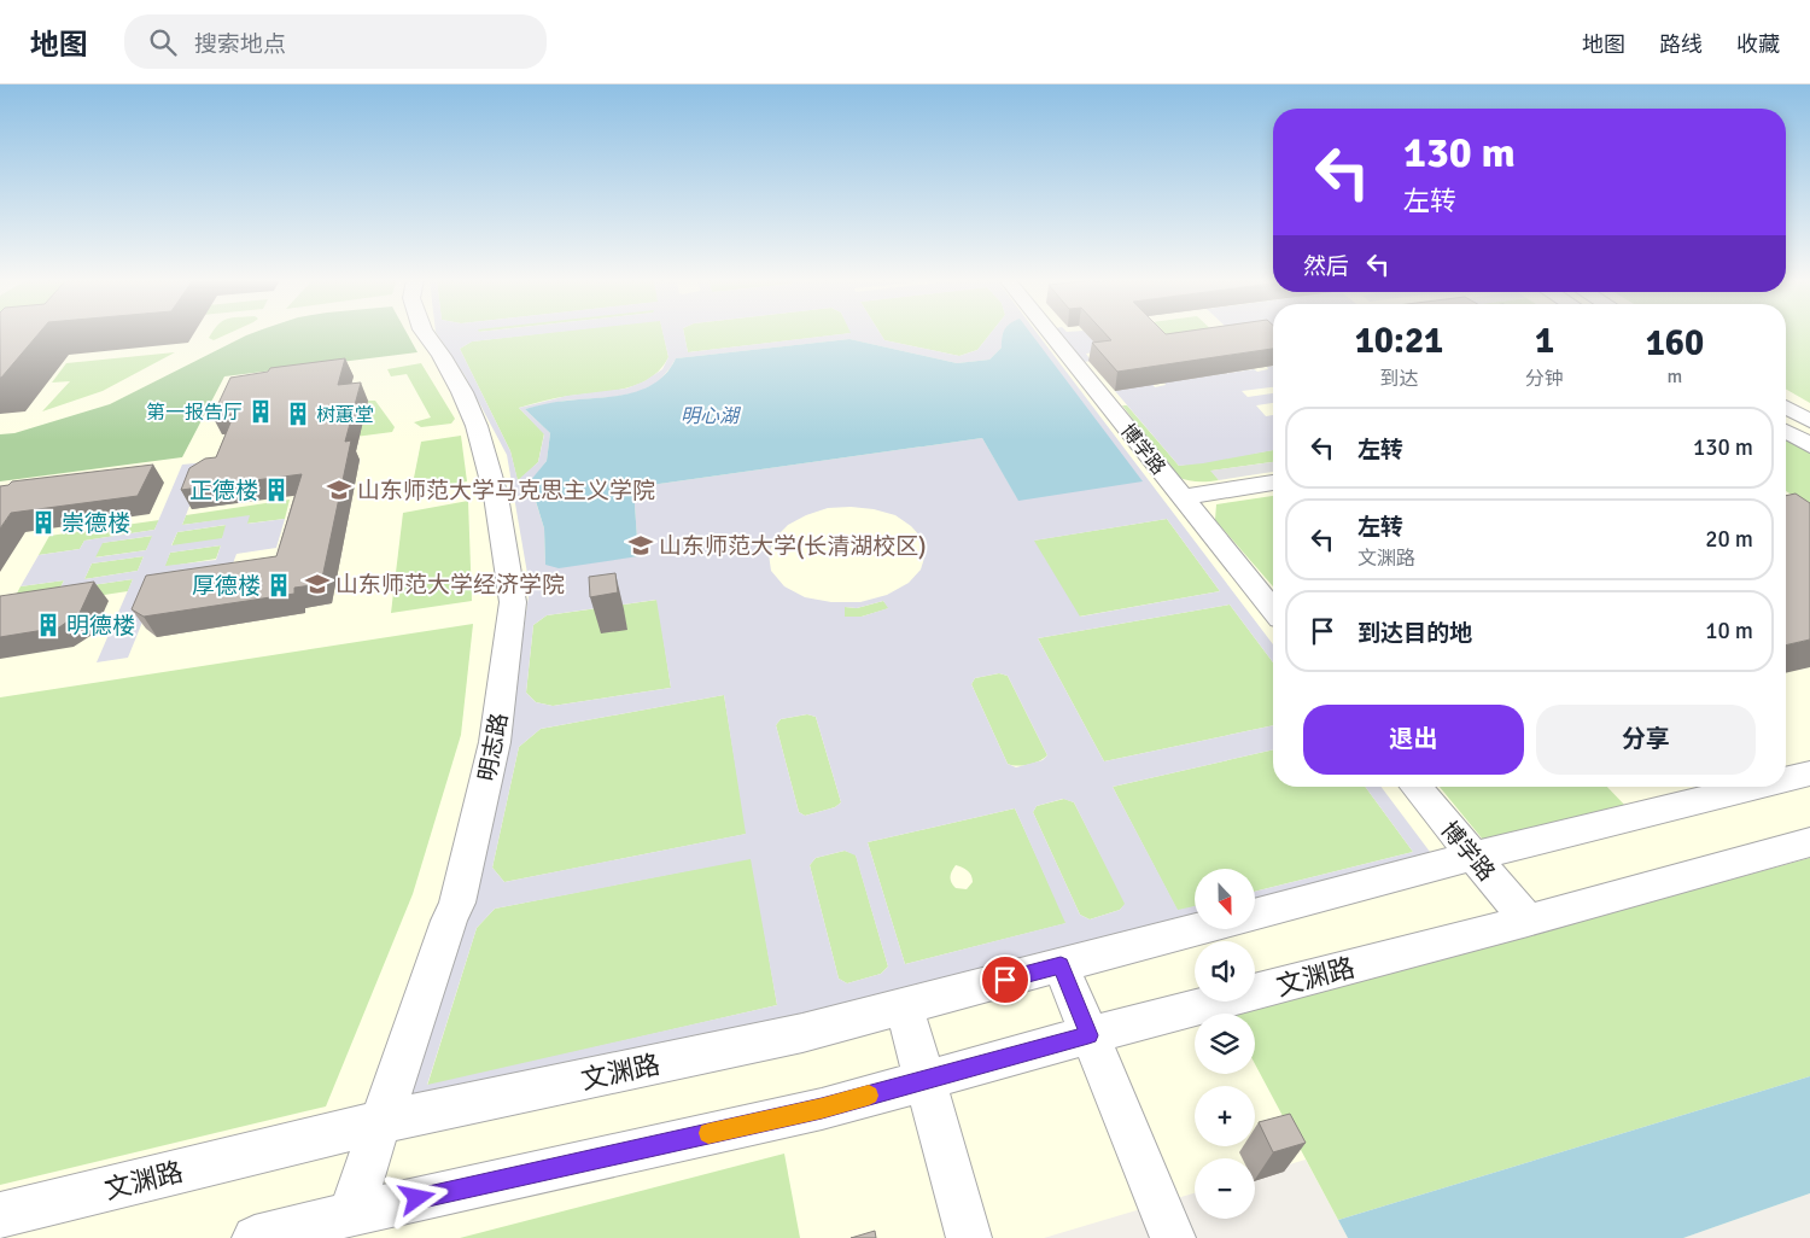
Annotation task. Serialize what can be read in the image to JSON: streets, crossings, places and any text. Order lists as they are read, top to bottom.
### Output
{
  "streets": {
    "street": ["博学路", "明志路", "文渊路"]
  },
  "crossings": [
    ["博学路", "文渊路"],
    ["明志路", "文渊路"]
  ],
  "water": ["明心湖"],
  "places": {
    "building": [
      "第一报告厅",
      "树蕙堂",
      "正德楼",
      "崇德楼",
      "厚德楼",
      "明德楼"
    ],
    "school or university": ["山东师范大学马克思主义学院", "山东师范大学(长清湖校区)", "山东师范大学经济学院"]
  },
  "north": "bottom",
  "page": {
    "header": "地图",
    "search": "搜索地点",
    "nav": ["地图", "路线", "收藏"],
    "turn": ["130 m", "左转"],
    "then": "然后",
    "eta": [
      "10:21",
      "到达",
      "1",
      "分钟",
      "160",
      "m"
    ],
    "list": [
      {
        "name": "左转",
        "value": "130 m"
      },
      {
        "name": "左转",
        "note": "文渊路",
        "value": "20 m"
      },
      {
        "name": "到达目的地",
        "value": "10 m"
      }
    ],
    "buttons": ["退出", "分享"],
    "map_buttons": ["+", "−"]
  }
}
